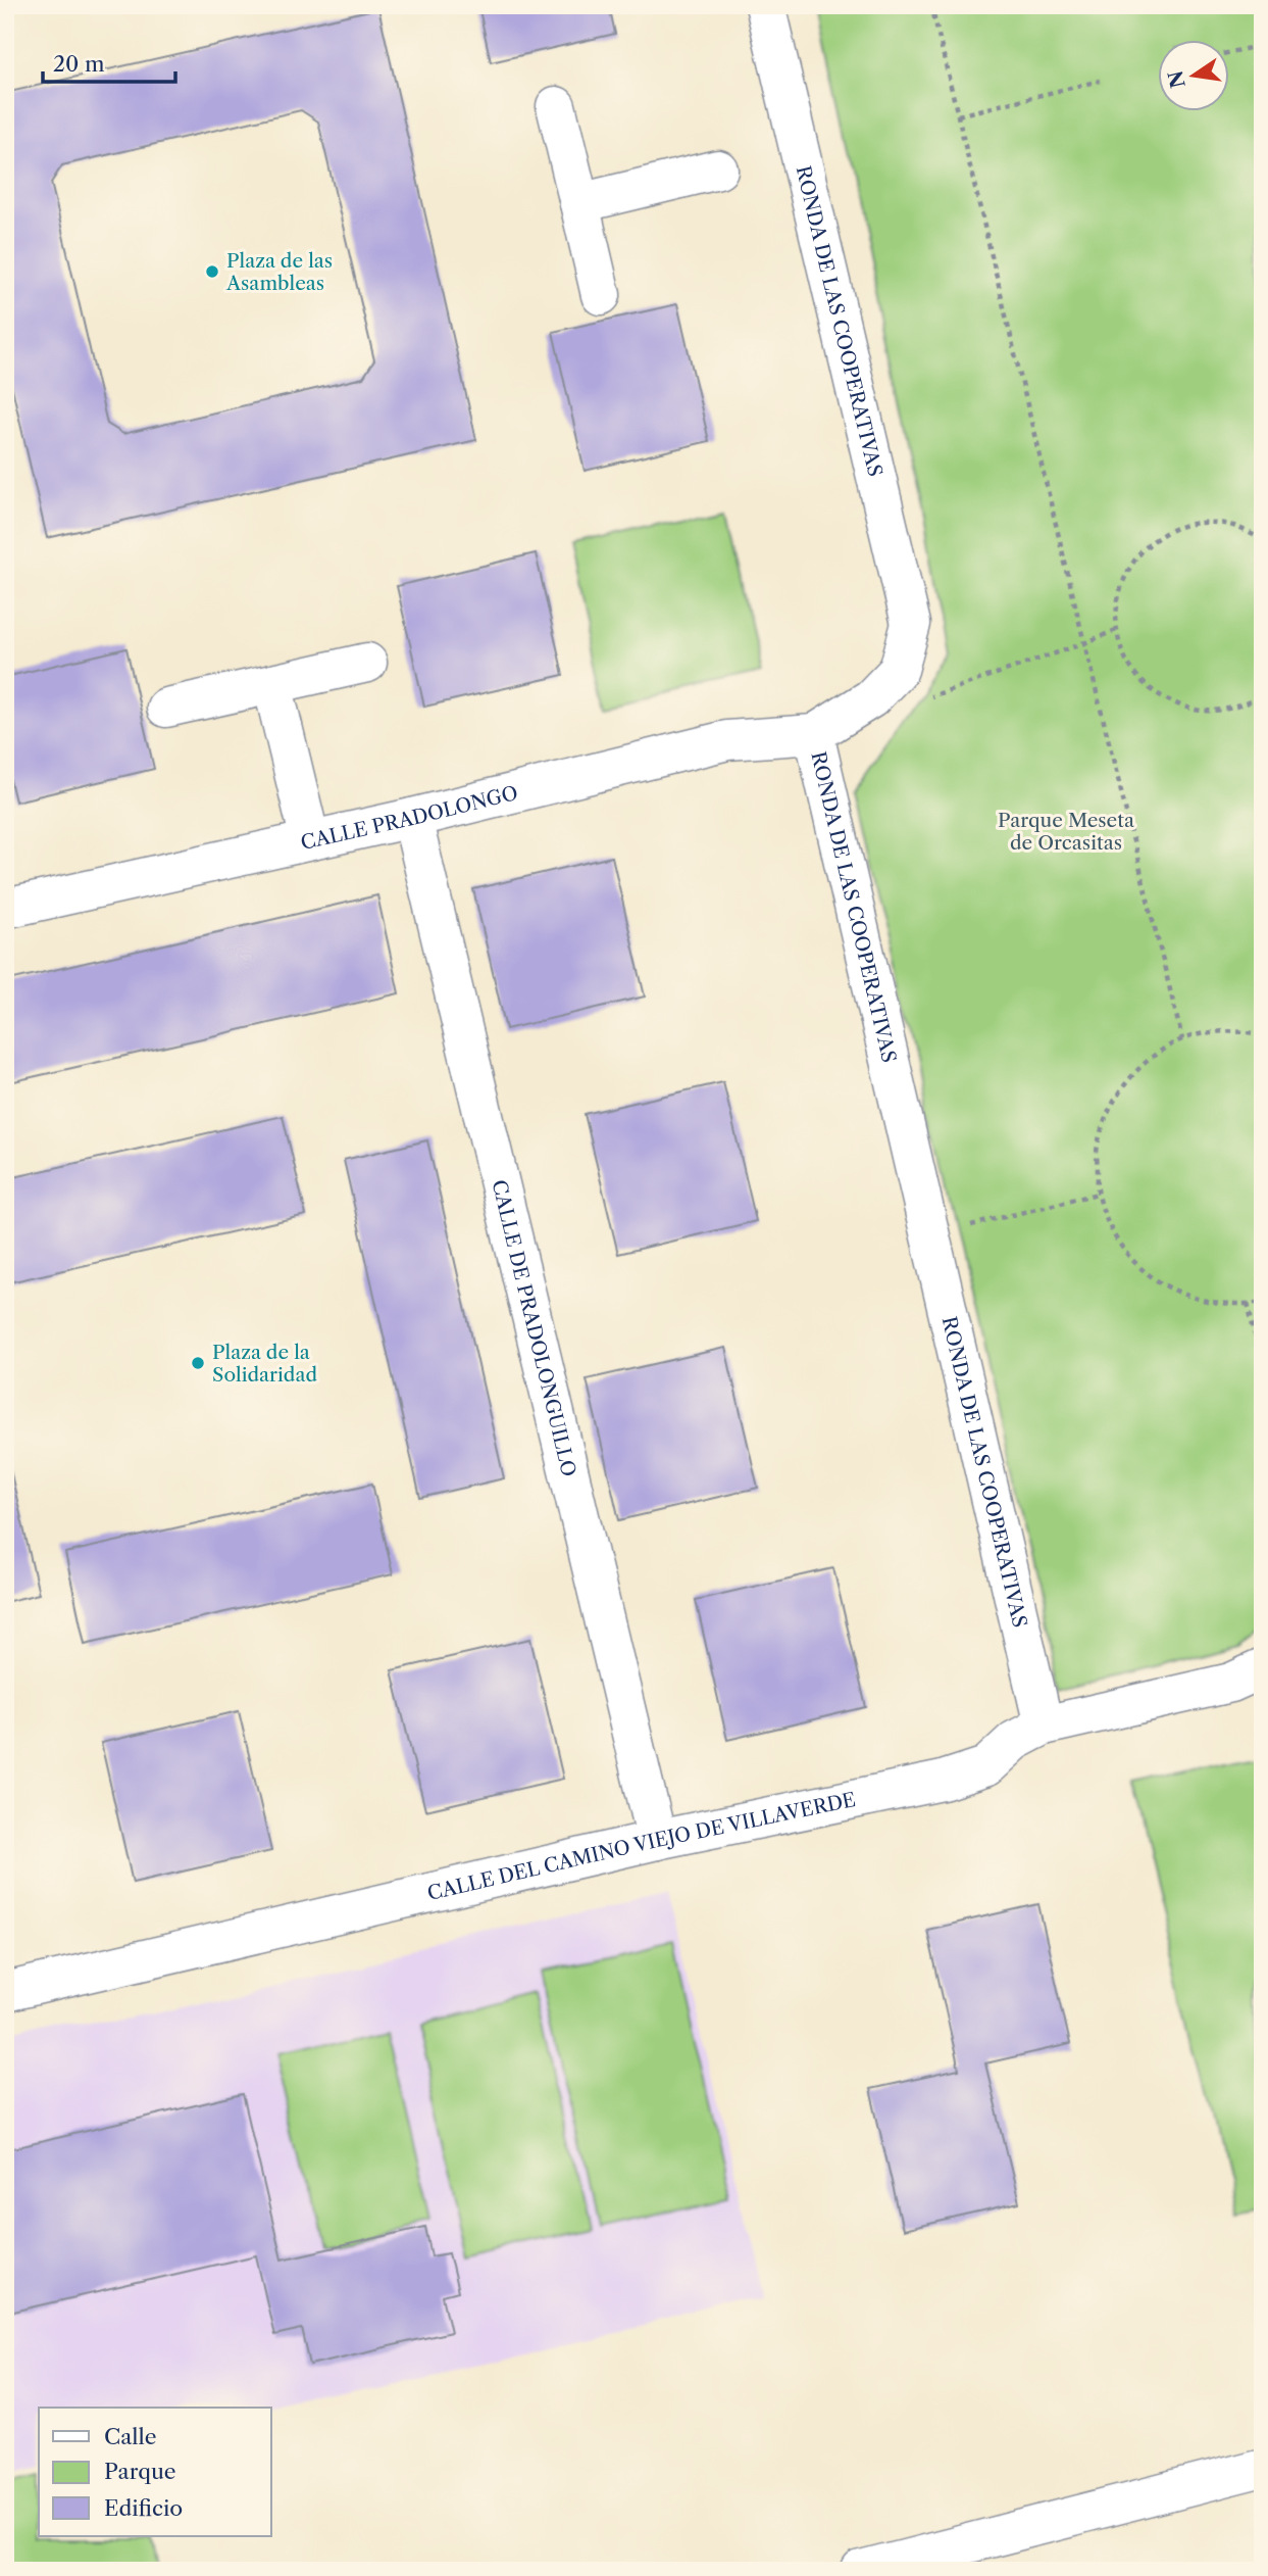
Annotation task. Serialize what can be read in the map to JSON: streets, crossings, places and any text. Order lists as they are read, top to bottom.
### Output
{
  "streets": {
    "street": [
      "RONDA DE LAS COOPERATIVAS",
      "CALLE PRADOLONGO",
      "CALLE DE PRADOLONGUILLO",
      "CALLE DEL CAMINO VIEJO DE VILLAVERDE"
    ]
  },
  "crossings": [
    ["RONDA DE LAS COOPERATIVAS", "CALLE PRADOLONGO"],
    ["RONDA DE LAS COOPERATIVAS", "CALLE DEL CAMINO VIEJO DE VILLAVERDE"],
    ["CALLE PRADOLONGO", "CALLE DE PRADOLONGUILLO"],
    ["CALLE DE PRADOLONGUILLO", "CALLE DEL CAMINO VIEJO DE VILLAVERDE"]
  ],
  "parks": ["Parque Meseta de Orcasitas"],
  "places": ["Plaza de las Asambleas", "Plaza de la Solidaridad"],
  "legend": ["Calle", "Parque", "Edificio"],
  "scale_bar": "20 m",
  "north": "left"
}
